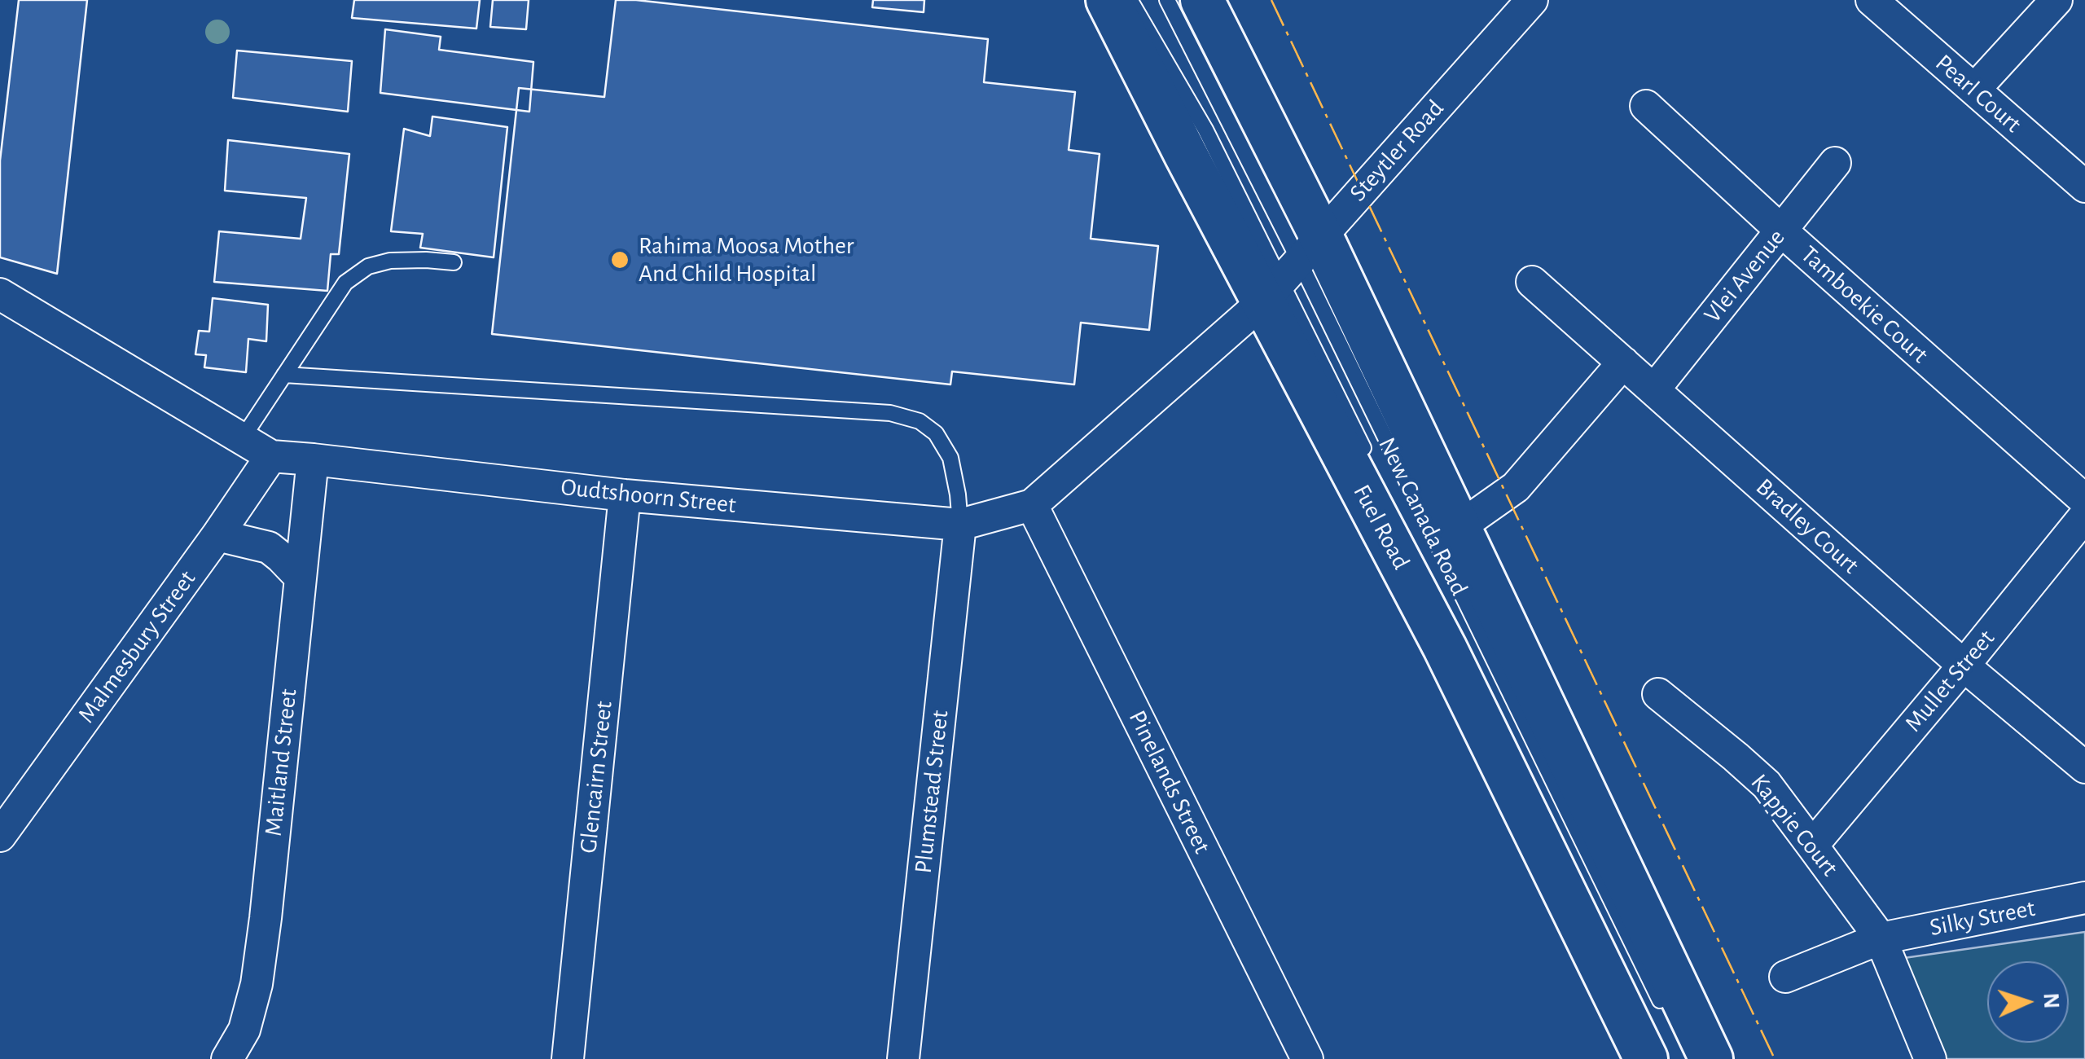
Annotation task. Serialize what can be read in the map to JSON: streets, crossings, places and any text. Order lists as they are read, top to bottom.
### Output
{
  "streets": {
    "main road": ["Fuel Road"],
    "street": [
      "Pearl Court",
      "Steytler Road",
      "Vlei Avenue",
      "Tamboekie Court",
      "Oudtshoorn Street",
      "Bradley Court",
      "Malmesbury Street",
      "Mullet Street",
      "Maitland Street",
      "Glencairn Street",
      "Pinelands Street",
      "Plumstead Street",
      "Kappie Court",
      "Silky Street"
    ],
    "lane": ["New Canada Road"]
  },
  "crossings": [
    ["Steytler Road", "Oudtshoorn Street"],
    ["Steytler Road", "New Canada Road"],
    ["Steytler Road", "Fuel Road"],
    ["Vlei Avenue", "Tamboekie Court"],
    ["Vlei Avenue", "Bradley Court"],
    ["Oudtshoorn Street", "New Canada Road"],
    ["Oudtshoorn Street", "Fuel Road"],
    ["Oudtshoorn Street", "Malmesbury Street"],
    ["Oudtshoorn Street", "Maitland Street"],
    ["Oudtshoorn Street", "Glencairn Street"],
    ["Oudtshoorn Street", "Pinelands Street"],
    ["Oudtshoorn Street", "Plumstead Street"],
    ["New Canada Road", "Fuel Road"],
    ["Bradley Court", "Mullet Street"],
    ["Mullet Street", "Kappie Court"],
    ["Kappie Court", "Silky Street"]
  ],
  "places": ["Rahima Moosa Mother And Child Hospital"],
  "north": "right"
}
